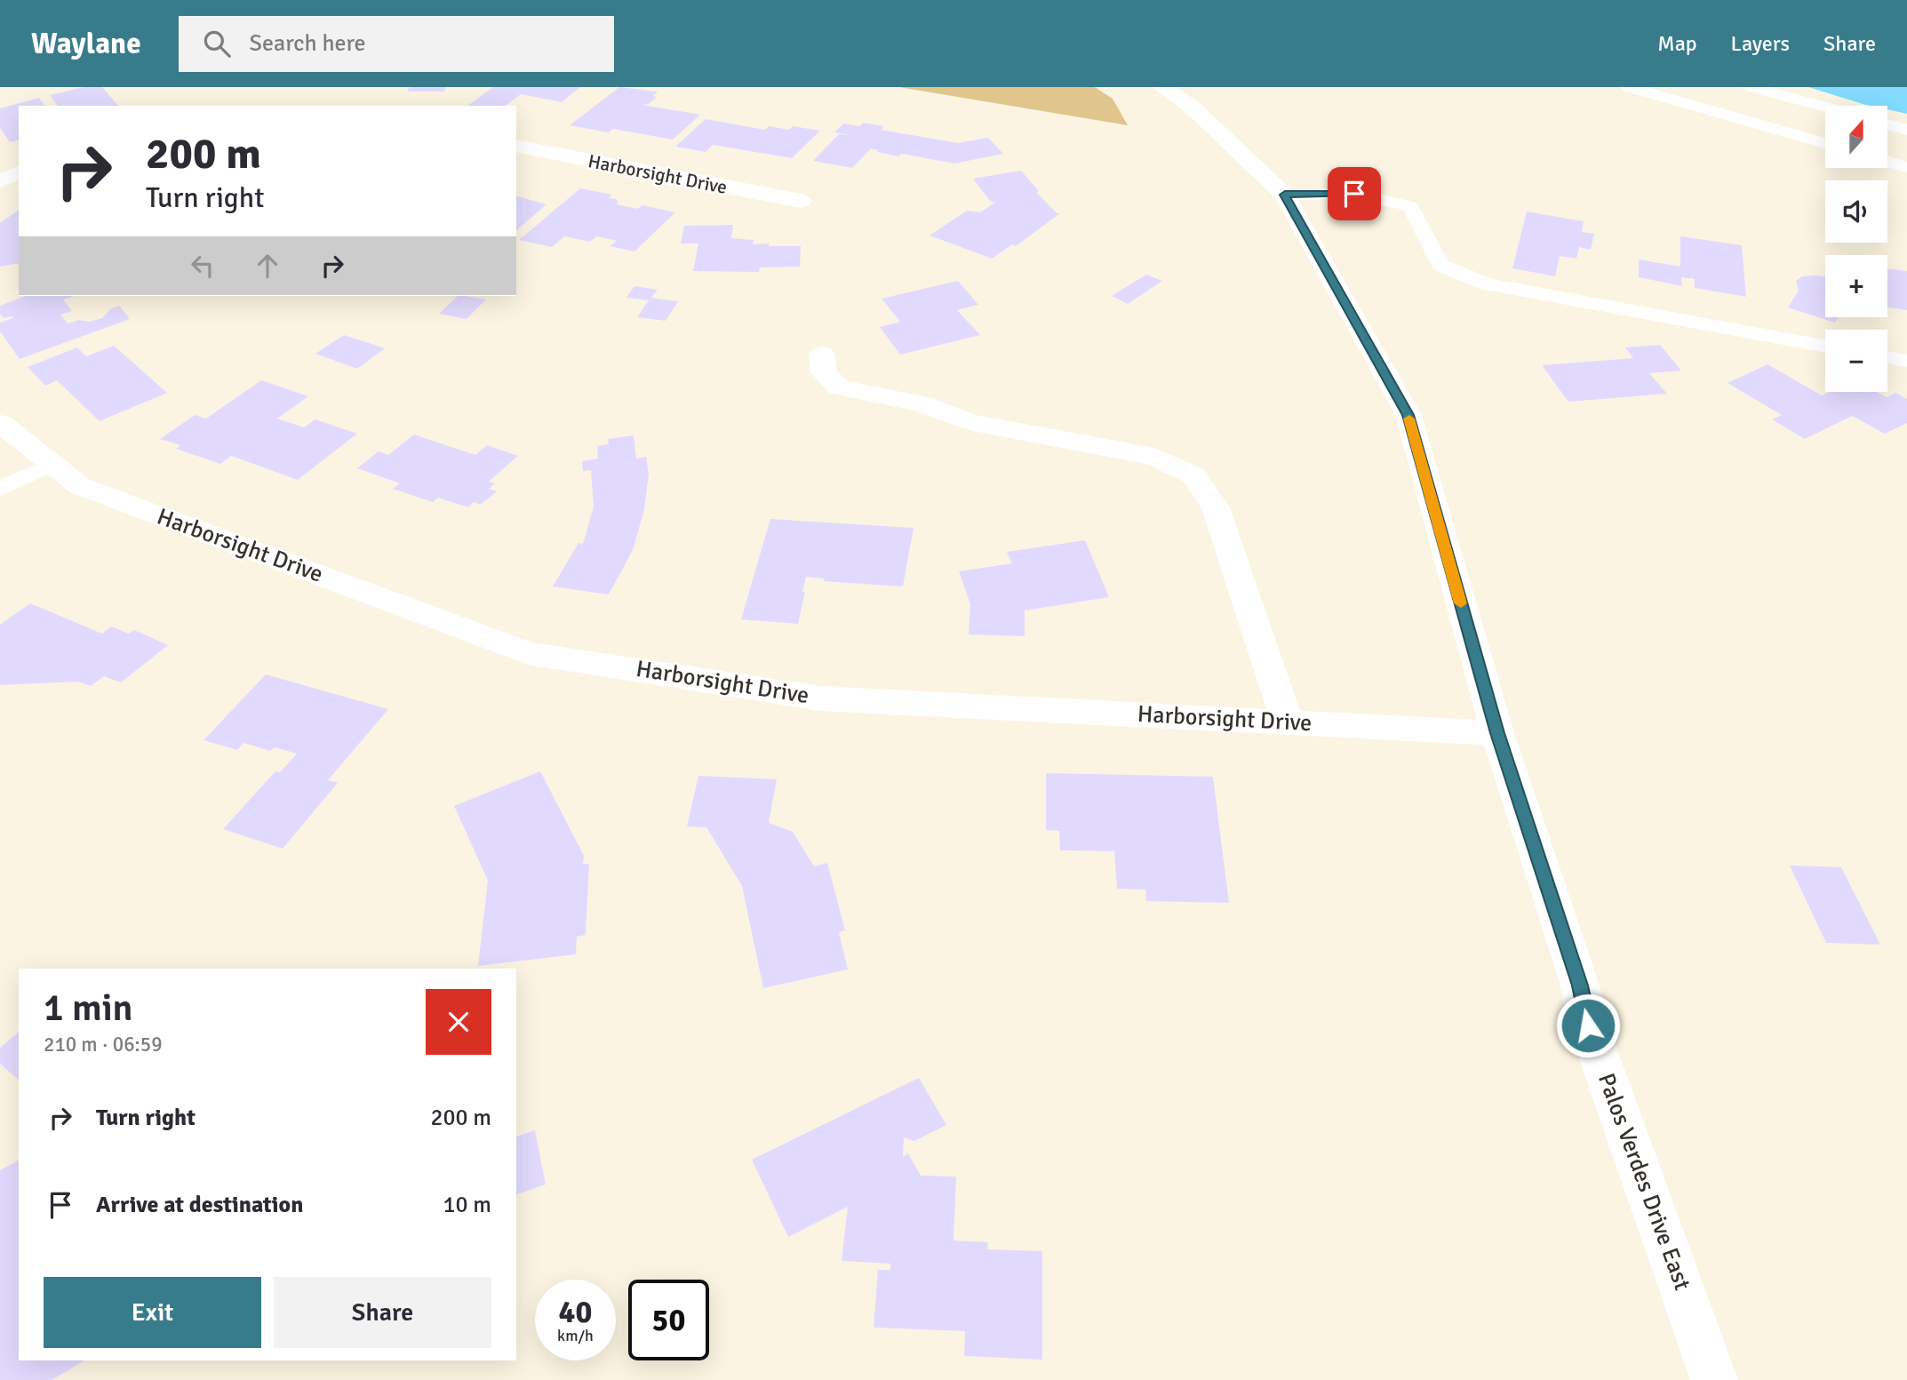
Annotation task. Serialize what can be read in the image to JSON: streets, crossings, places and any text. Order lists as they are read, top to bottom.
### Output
{
  "streets": {
    "street": ["Harborsight Drive", "Palos Verdes Drive East"]
  },
  "crossings": [
    ["Harborsight Drive", "Palos Verdes Drive East"]
  ],
  "north": "top",
  "page": {
    "header": "Waylane",
    "search": "Search here",
    "nav": ["Map", "Layers", "Share"],
    "map_buttons": ["+", "−"],
    "turn": ["200 m", "Turn right"],
    "heading": ["1 min", "210 m · 06:59"],
    "list": [
      {
        "name": "Turn right",
        "value": "200 m"
      },
      {
        "name": "Arrive at destination",
        "value": "10 m"
      }
    ],
    "buttons": ["Exit", "Share"],
    "speed": "40 km/h",
    "limit": "50"
  }
}
